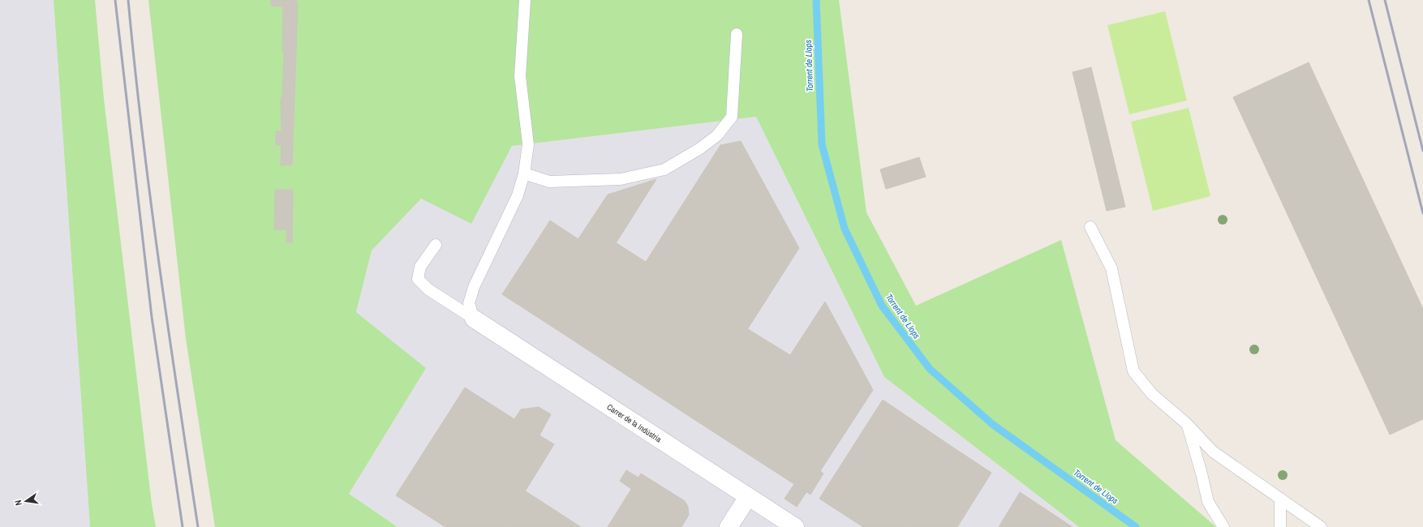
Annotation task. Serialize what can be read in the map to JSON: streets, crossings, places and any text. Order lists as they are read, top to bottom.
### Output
{
  "streets": {
    "street": ["Carrer de la Indústria"]
  },
  "water": ["Torrent de Llops"],
  "north": "left"
}
